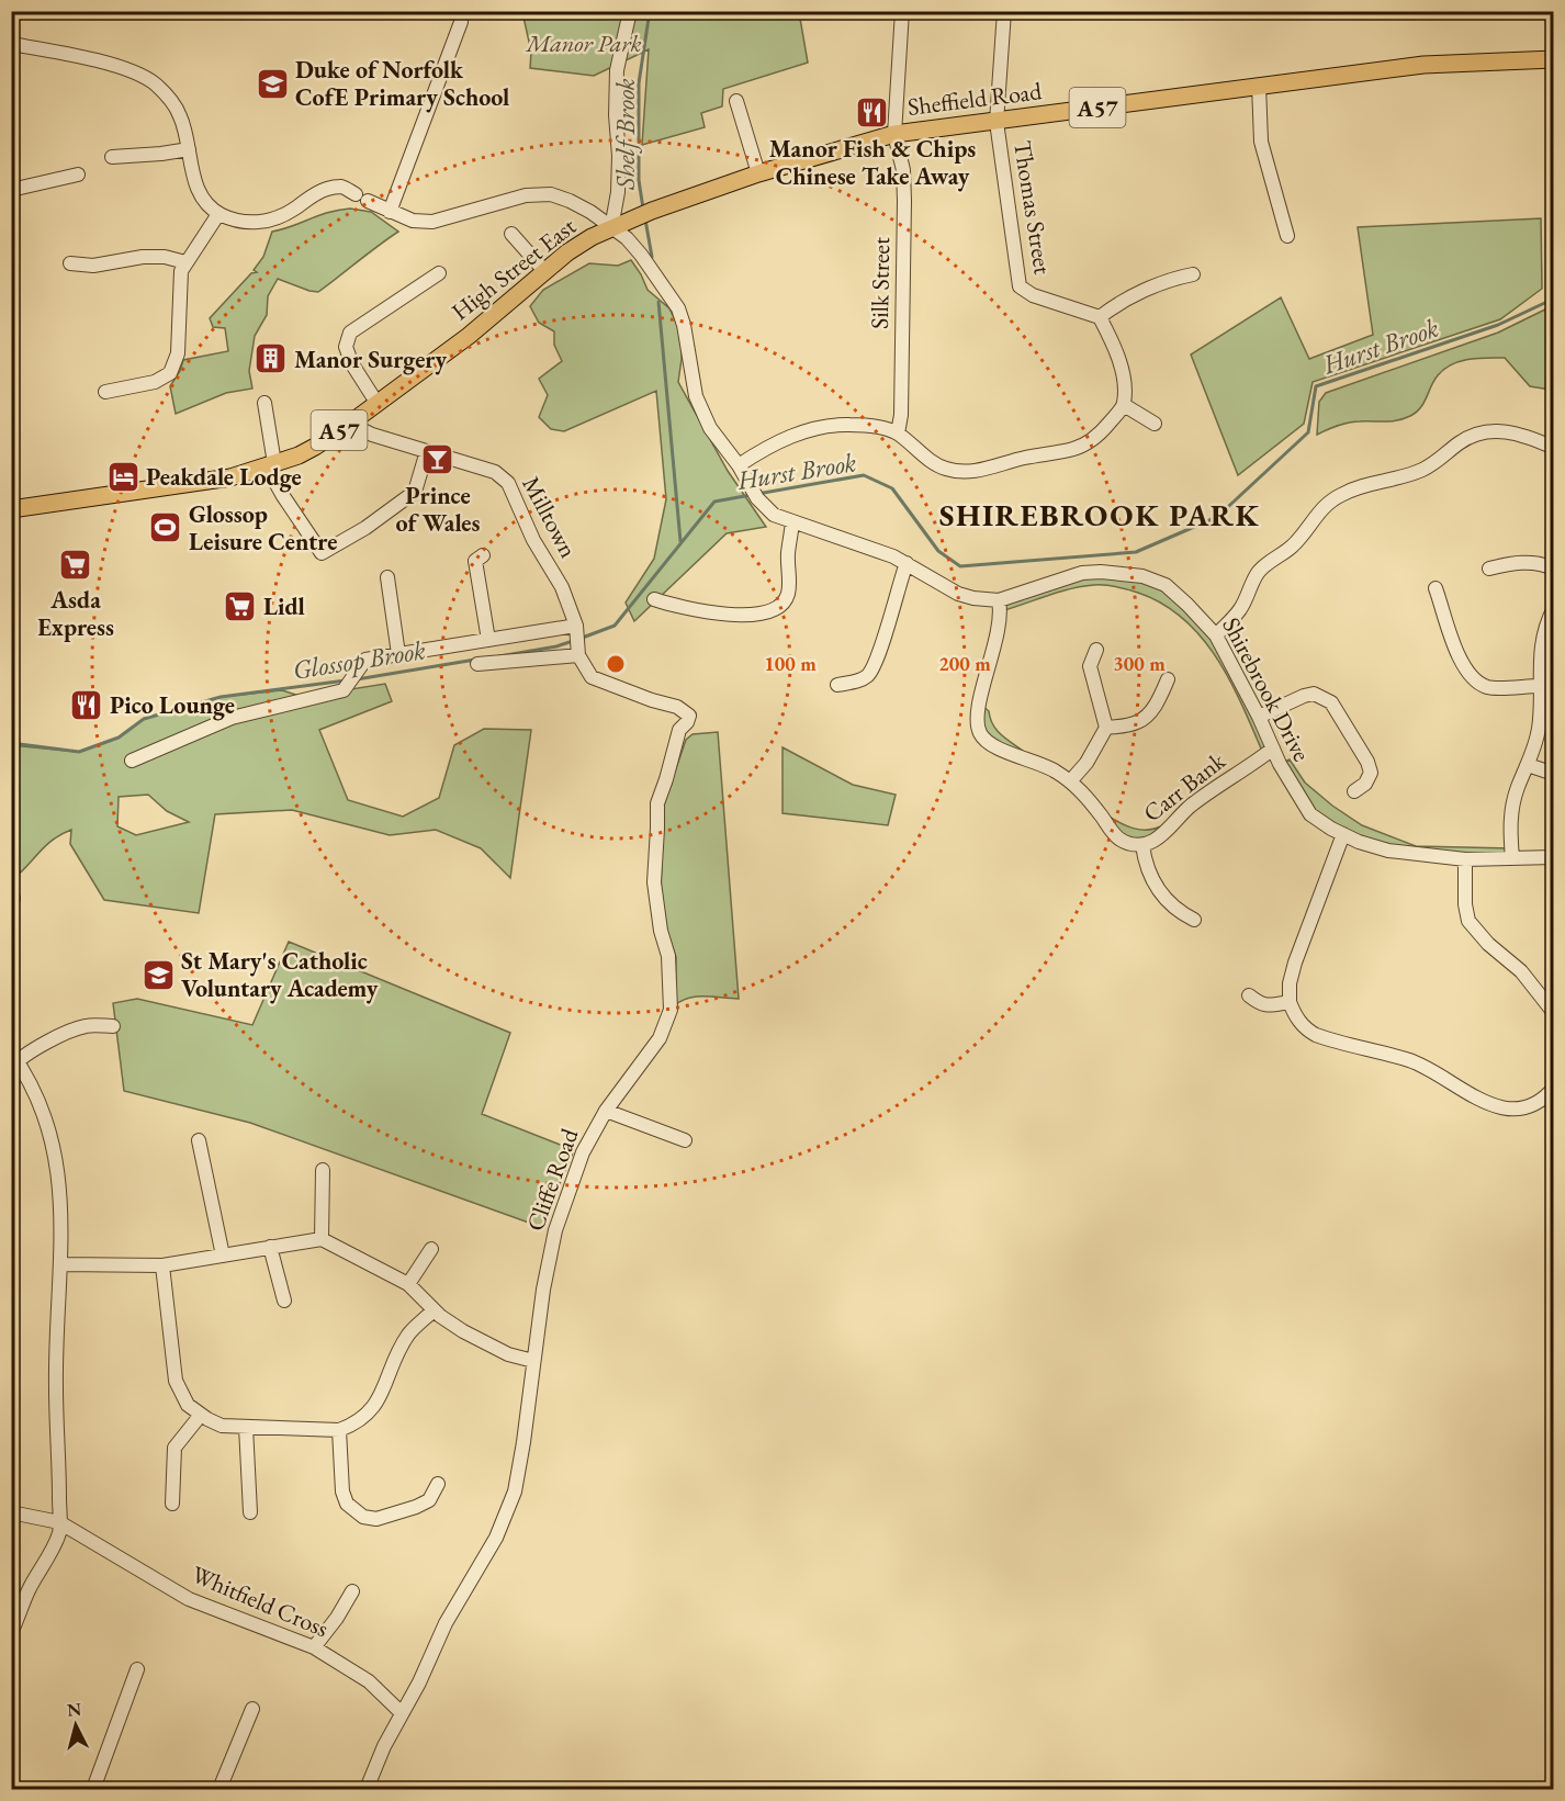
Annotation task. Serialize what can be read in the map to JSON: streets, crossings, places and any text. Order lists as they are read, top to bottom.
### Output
{
  "streets": {
    "main road": ["Sheffield Road", "A57", "High Street East"],
    "street": [
      "Thomas Street",
      "Silk Street",
      "Milltown",
      "Shirebrook Drive",
      "Carr Bank",
      "Cliffe Road",
      "Whitfield Cross"
    ]
  },
  "crossings": [
    ["Sheffield Road", "Thomas Street"],
    ["Sheffield Road", "High Street East"],
    ["Sheffield Road", "Silk Street"],
    ["Sheffield Road", "Shirebrook Drive"],
    ["High Street East", "Milltown"],
    ["High Street East", "Shirebrook Drive"],
    ["Milltown", "Cliffe Road"],
    ["Shirebrook Drive", "Carr Bank"],
    ["Cliffe Road", "Whitfield Cross"]
  ],
  "districts": ["SHIREBROOK PARK"],
  "water": ["Shelf Brook", "Hurst Brook", "Glossop Brook"],
  "parks": ["Manor Park"],
  "places": {
    "school or university": ["Duke of Norfolk CofE Primary School", "St Mary's Catholic Voluntary Academy"],
    "restaurant": ["Manor Fish & Chips Chinese Take Away", "Pico Lounge"],
    "building": ["Manor Surgery"],
    "bar": ["Prince of Wales"],
    "hotel": ["Peakdale Lodge"],
    "sports": ["Glossop Leisure Centre"],
    "supermarket": ["Asda Express", "Lidl"]
  },
  "north": "top",
  "rings": ["100 m", "200 m", "300 m"]
}
